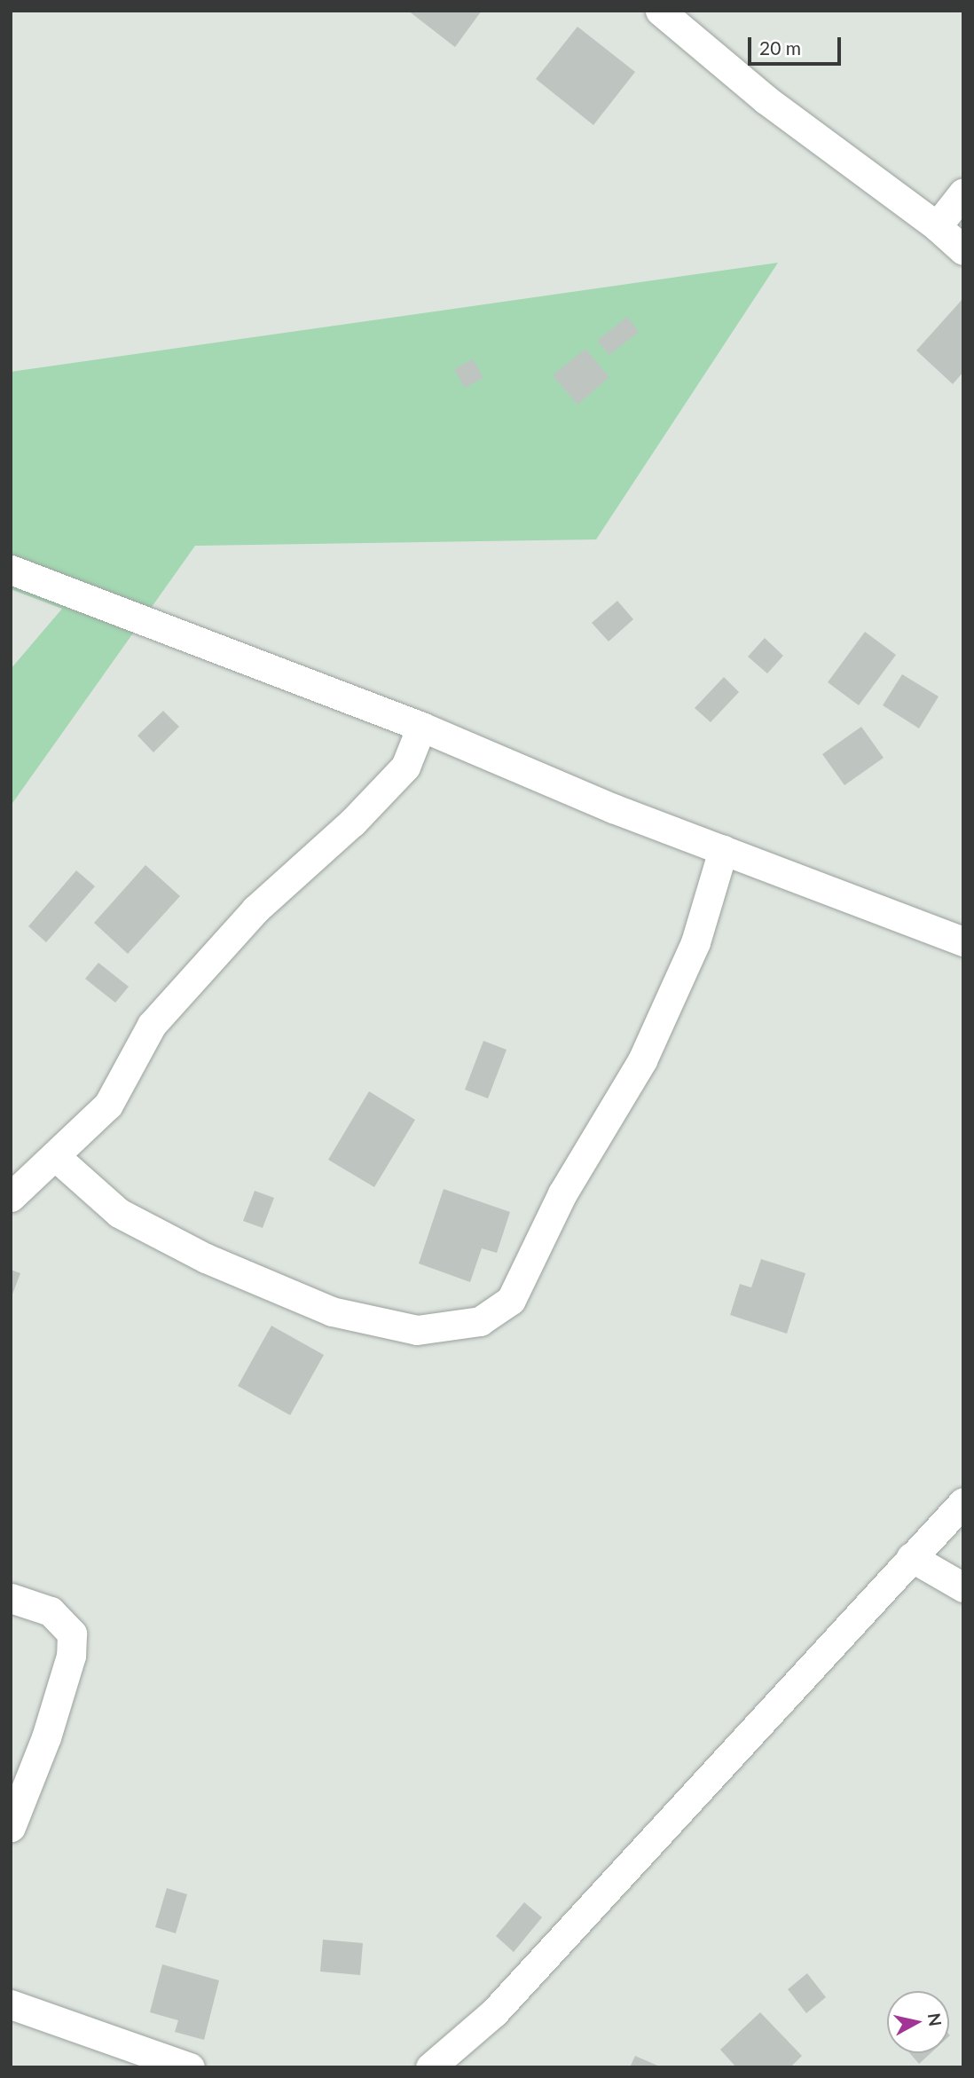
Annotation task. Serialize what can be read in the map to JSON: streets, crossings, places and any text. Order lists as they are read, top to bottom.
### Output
{
  "scale_bar": "20 m",
  "north": "right"
}
